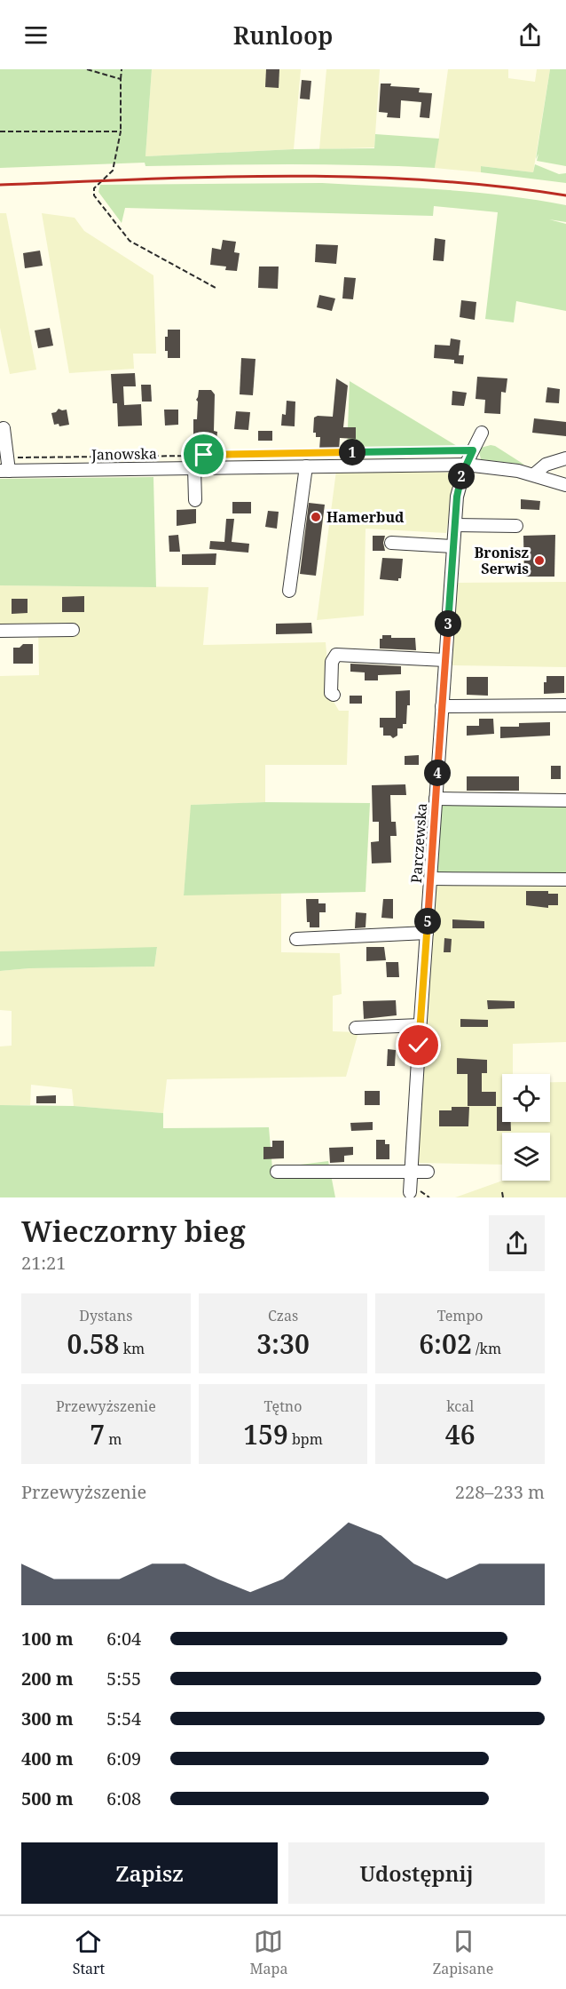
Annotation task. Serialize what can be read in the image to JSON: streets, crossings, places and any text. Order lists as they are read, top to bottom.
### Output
{
  "streets": {
    "street": ["Janowska", "Parczewska"]
  },
  "crossings": [
    ["Janowska", "Parczewska"]
  ],
  "places": ["Hamerbud", "Bronisz Serwis"],
  "page": {
    "header": "Runloop",
    "pins": [
      "1",
      "2",
      "3",
      "4",
      "5"
    ],
    "heading": ["Wieczorny bieg", "21:21"],
    "stats": [
      ["Dystans", "0.58 km"],
      ["Czas", "3:30"],
      ["Tempo", "6:02 /km"],
      ["Przewyższenie", "7 m"],
      ["Tętno", "159 bpm"],
      ["kcal", "46"]
    ],
    "chart": ["Przewyższenie", "228–233 m"],
    "list": [
      {
        "name": "100 m",
        "note": "6:04"
      },
      {
        "name": "200 m",
        "note": "5:55"
      },
      {
        "name": "300 m",
        "note": "5:54"
      },
      {
        "name": "400 m",
        "note": "6:09"
      },
      {
        "name": "500 m",
        "note": "6:08"
      }
    ],
    "buttons": ["Zapisz", "Udostępnij"],
    "tabs": ["Start", "Mapa", "Zapisane"]
  }
}
